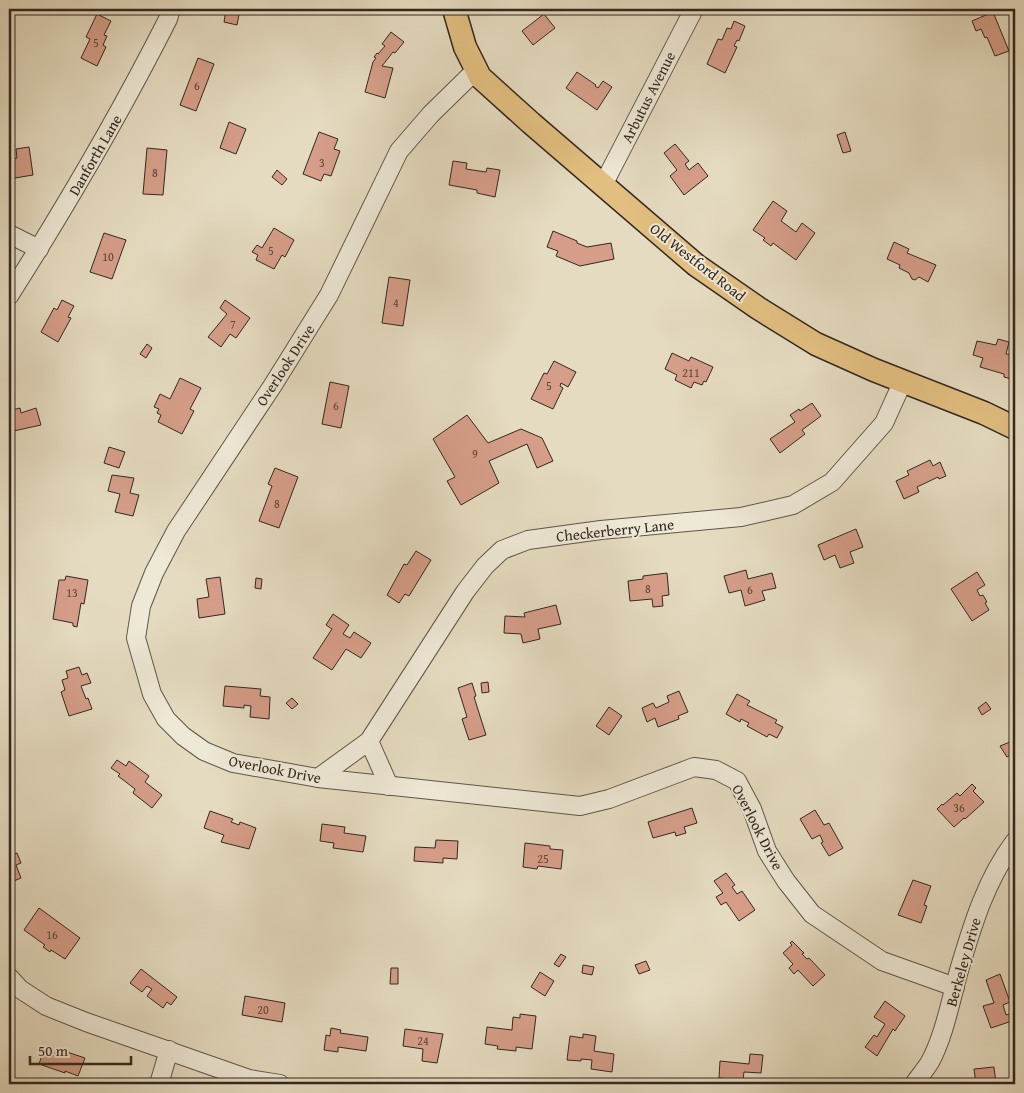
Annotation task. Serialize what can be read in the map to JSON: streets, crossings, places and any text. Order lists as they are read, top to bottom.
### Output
{
  "streets": {
    "main road": ["Old Westford Road"],
    "street": [
      "Arbutus Avenue",
      "Danforth Lane",
      "Overlook Drive",
      "Checkerberry Lane",
      "Berkeley Drive"
    ]
  },
  "crossings": [
    ["Arbutus Avenue", "Old Westford Road"],
    ["Old Westford Road", "Overlook Drive"],
    ["Old Westford Road", "Checkerberry Lane"],
    ["Overlook Drive", "Checkerberry Lane"],
    ["Overlook Drive", "Berkeley Drive"]
  ],
  "house_numbers": [
    "5",
    "6",
    "3",
    "8",
    "5",
    "10",
    "4",
    "7",
    "211",
    "5",
    "6",
    "9",
    "8",
    "8",
    "6",
    "13",
    "36",
    "25",
    "16",
    "20",
    "24"
  ],
  "scale_bar": "50 m"
}
